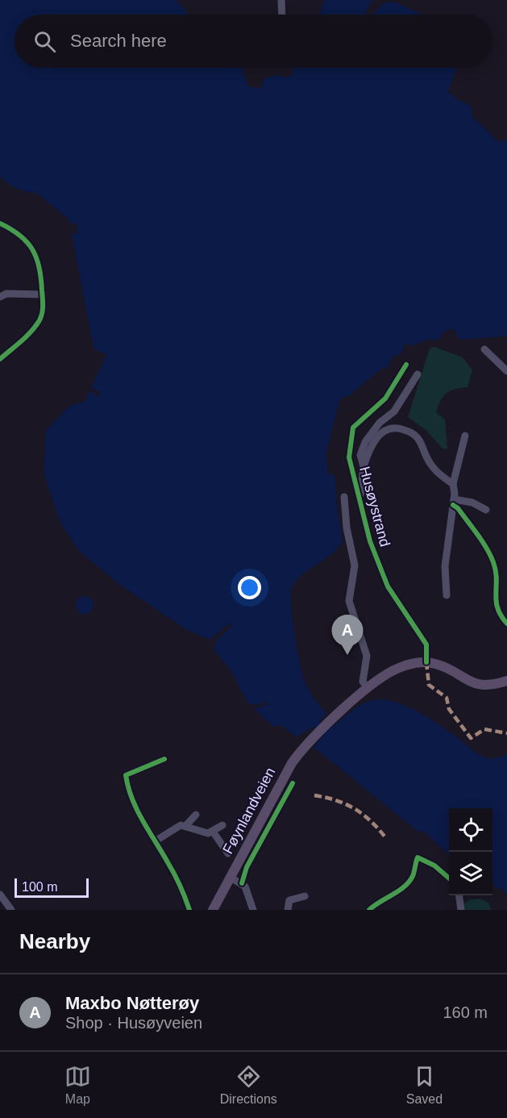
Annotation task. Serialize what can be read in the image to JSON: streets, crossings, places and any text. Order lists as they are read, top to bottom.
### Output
{
  "streets": {
    "main road": ["Føynlandveien"],
    "street": ["Husøystrand"]
  },
  "crossings": [
    ["Husøystrand", "Føynlandveien"]
  ],
  "scale_bar": "100 m",
  "page": {
    "search": "Search here",
    "pins": "A",
    "scale": "100 m",
    "heading": "Nearby",
    "list": [
      {
        "mark": "A",
        "name": "Maxbo Nøtterøy",
        "note": "Shop · Husøyveien",
        "value": "160 m"
      }
    ],
    "nav": ["Map", "Directions", "Saved"]
  }
}
